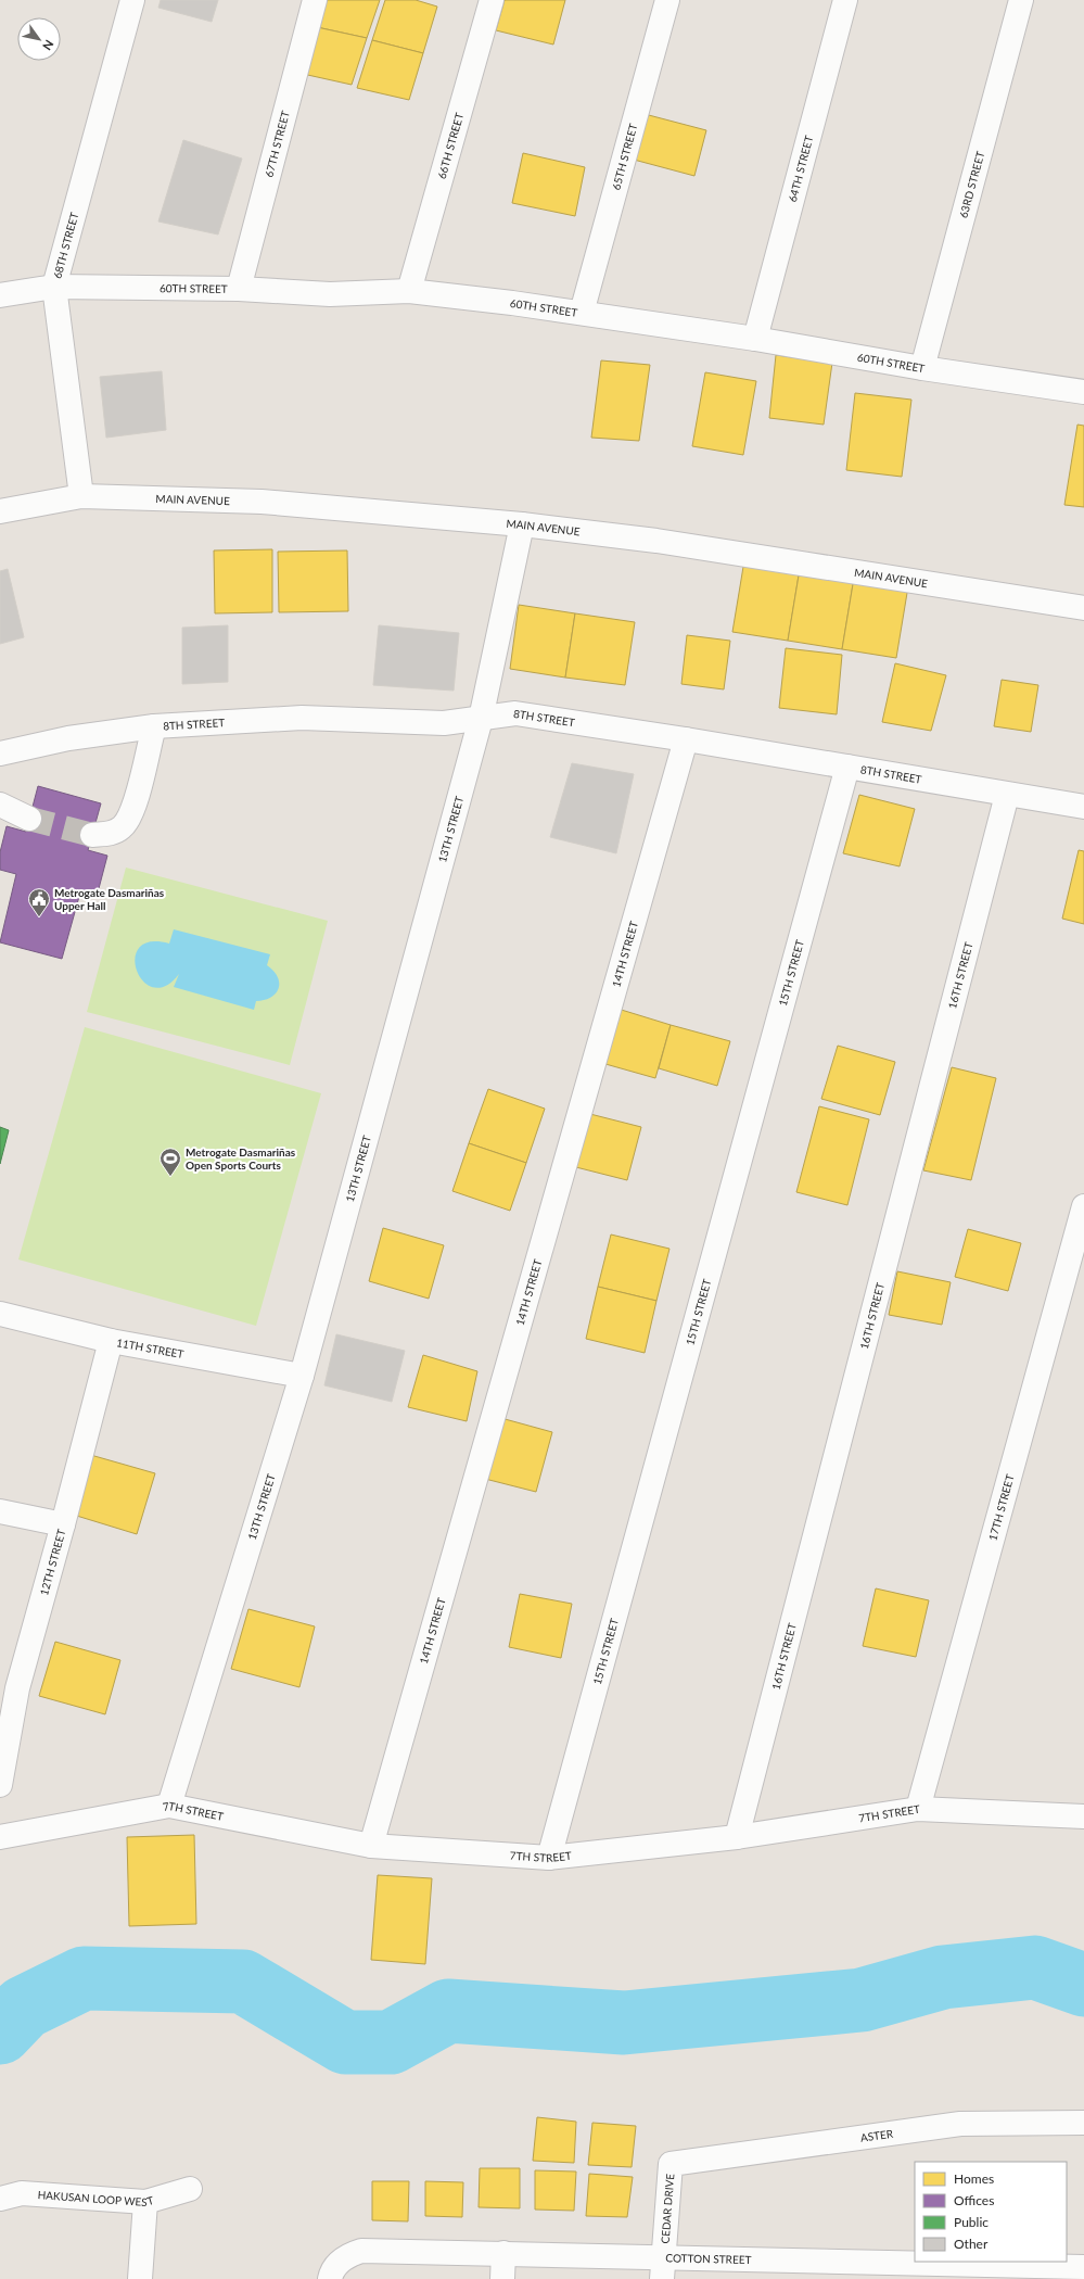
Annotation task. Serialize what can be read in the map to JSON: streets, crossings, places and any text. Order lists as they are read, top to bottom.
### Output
{
  "streets": {
    "street": [
      "67TH STREET",
      "66TH STREET",
      "65TH STREET",
      "64TH STREET",
      "63RD STREET",
      "68TH STREET",
      "60TH STREET",
      "MAIN AVENUE",
      "8TH STREET",
      "13TH STREET",
      "14TH STREET",
      "15TH STREET",
      "16TH STREET",
      "11TH STREET",
      "17TH STREET",
      "12TH STREET",
      "7TH STREET",
      "ASTER",
      "HAKUSAN LOOP WEST",
      "CEDAR DRIVE",
      "COTTON STREET"
    ]
  },
  "crossings": [
    ["67TH STREET", "60TH STREET"],
    ["66TH STREET", "60TH STREET"],
    ["65TH STREET", "60TH STREET"],
    ["64TH STREET", "60TH STREET"],
    ["63RD STREET", "60TH STREET"],
    ["68TH STREET", "60TH STREET"],
    ["68TH STREET", "MAIN AVENUE"],
    ["MAIN AVENUE", "13TH STREET"],
    ["8TH STREET", "13TH STREET"],
    ["8TH STREET", "14TH STREET"],
    ["8TH STREET", "15TH STREET"],
    ["8TH STREET", "16TH STREET"],
    ["13TH STREET", "11TH STREET"],
    ["13TH STREET", "7TH STREET"],
    ["14TH STREET", "7TH STREET"],
    ["15TH STREET", "7TH STREET"],
    ["16TH STREET", "7TH STREET"],
    ["11TH STREET", "12TH STREET"],
    ["17TH STREET", "7TH STREET"],
    ["ASTER", "CEDAR DRIVE"],
    ["CEDAR DRIVE", "COTTON STREET"]
  ],
  "places": {
    "public building": ["Metrogate Dasmariñas Upper Hall"],
    "sports": ["Metrogate Dasmariñas Open Sports Courts"]
  },
  "legend": [
    "Homes",
    "Offices",
    "Public",
    "Other"
  ],
  "north": "bottom right"
}
